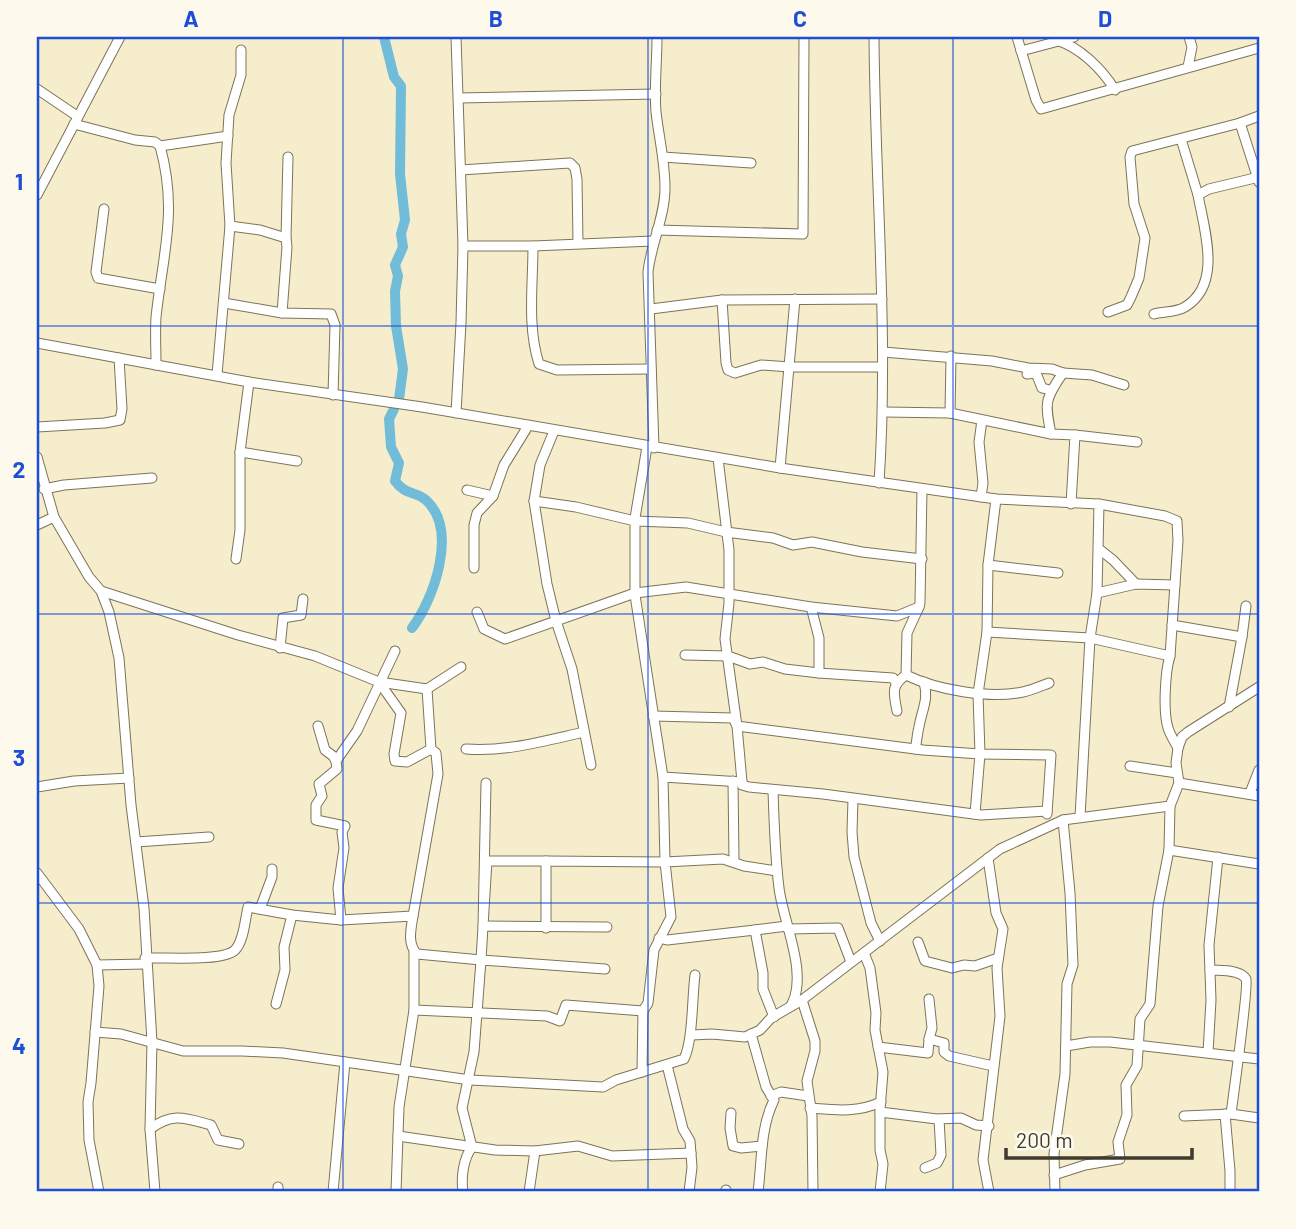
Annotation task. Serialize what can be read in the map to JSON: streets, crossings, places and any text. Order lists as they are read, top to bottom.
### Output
{
  "scale_bar": "200 m",
  "grid": {
    "columns": [
      "A",
      "B",
      "C",
      "D"
    ],
    "rows": [
      "1",
      "2",
      "3",
      "4"
    ]
  }
}
